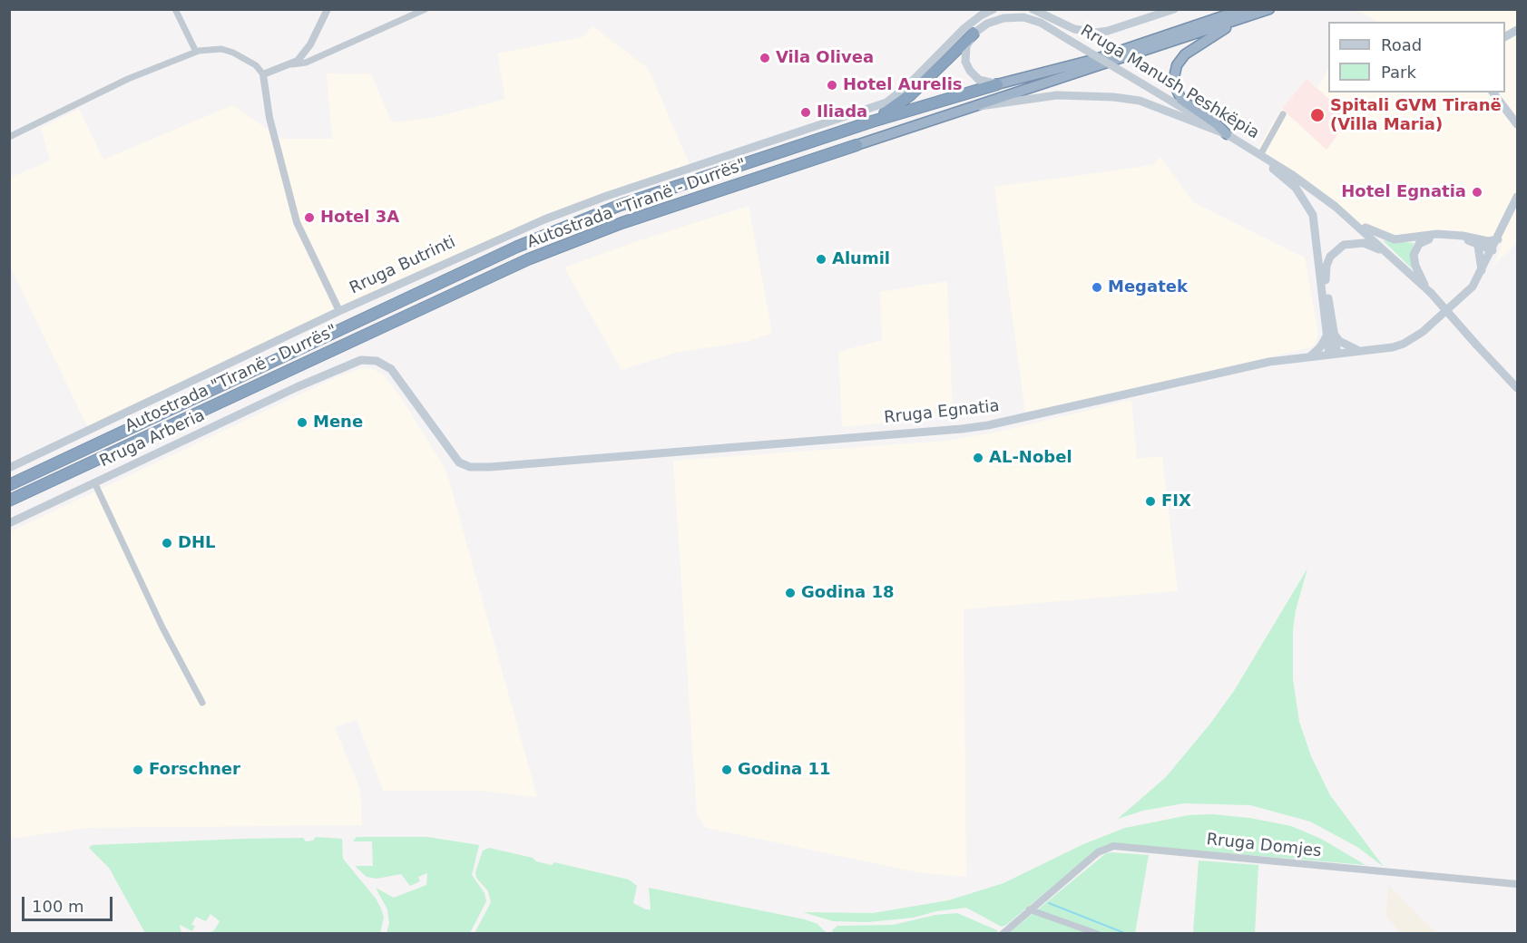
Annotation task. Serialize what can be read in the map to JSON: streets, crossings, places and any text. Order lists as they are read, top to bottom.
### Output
{
  "streets": {
    "highway": ["Autostrada \"Tiranë - Durrës\""],
    "main road": [
      "Rruga Manush Peshkëpia",
      "Rruga Butrinti",
      "Rruga Egnatia",
      "Rruga Arberia"
    ],
    "street": ["Rruga Domjes"]
  },
  "crossings": [
    ["Rruga Egnatia", "Rruga Arberia"]
  ],
  "places": [
    "Vila Olivea",
    "Hotel Aurelis",
    "Iliada",
    "Spitali GVM Tiranë (Villa Maria)",
    "Hotel Egnatia",
    "Hotel 3A",
    "Alumil",
    "Megatek",
    "Mene",
    "AL-Nobel",
    "FIX",
    "DHL",
    "Godina 18",
    "Forschner",
    "Godina 11"
  ],
  "legend": ["Road", "Park"],
  "scale_bar": "100 m"
}
